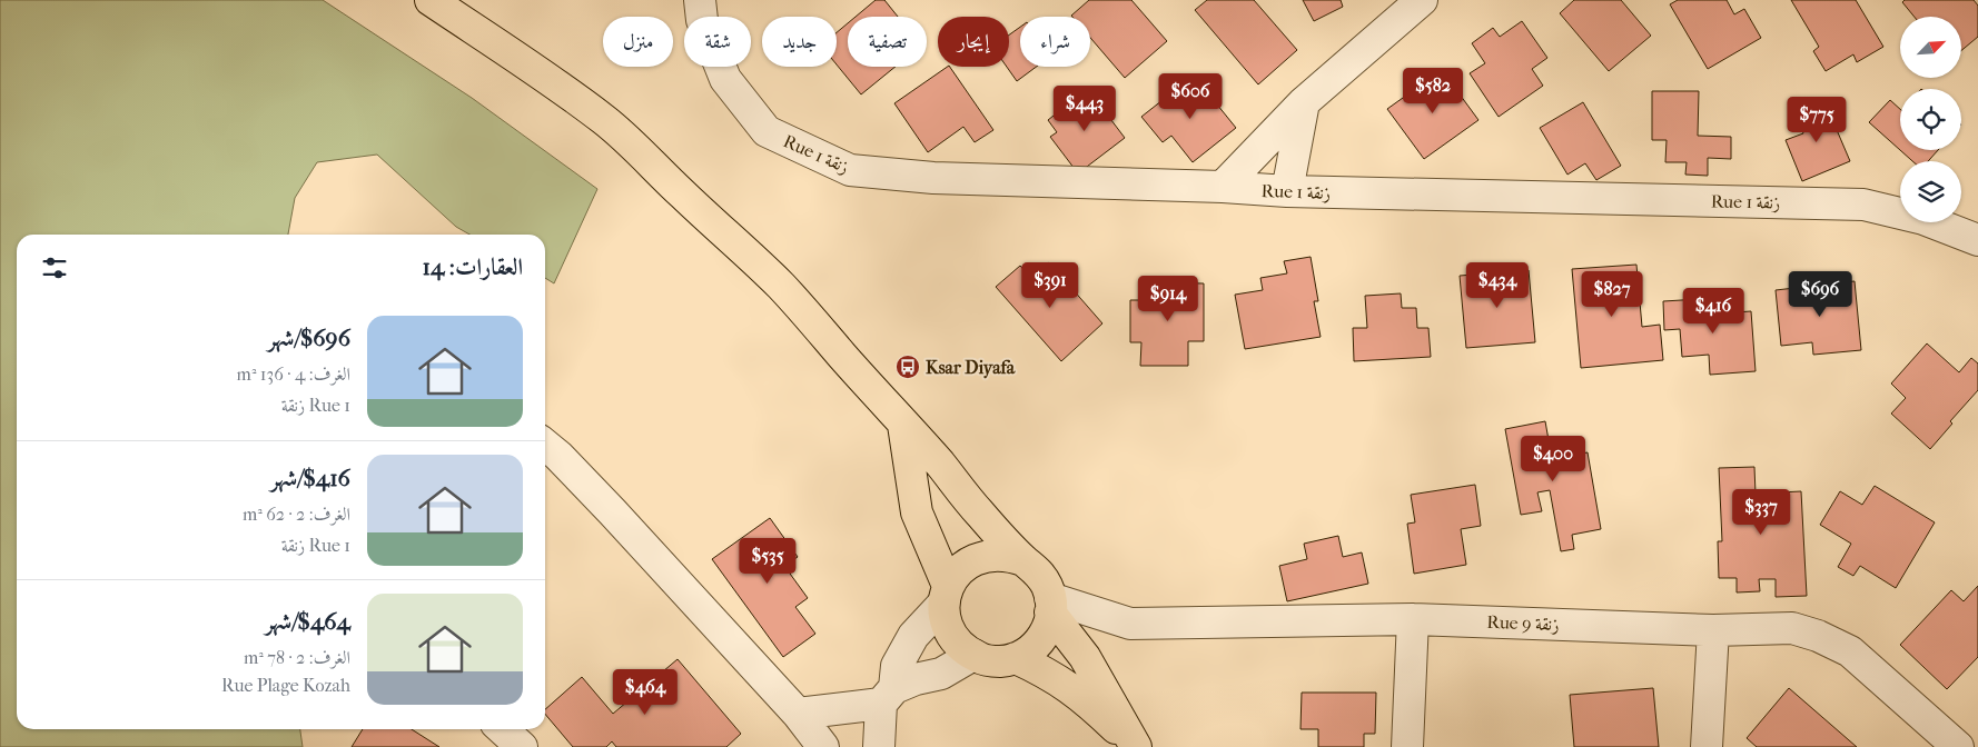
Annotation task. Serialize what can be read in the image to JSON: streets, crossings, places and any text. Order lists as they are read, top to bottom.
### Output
{
  "streets": {
    "street": ["Rue 1 زنقة", "Rue 9 زنقة"]
  },
  "places": {
    "bus stop": ["Ksar Diyafa"]
  },
  "north": "top right",
  "page": {
    "chip": [
      "شراء",
      "إيجار",
      "تصفية",
      "جديد",
      "شقة",
      "منزل"
    ],
    "price": [
      "$582",
      "$606",
      "$443",
      "$775",
      "$391",
      "$434",
      "$827",
      "$696",
      "$914",
      "$416",
      "$400",
      "$337",
      "$535",
      "$464"
    ],
    "heading": "العقارات: 14",
    "list": [
      {
        "name": "$696/شهر",
        "note": "الغرف: 4 · 136 m² · Rue 1 زنقة"
      },
      {
        "name": "$416/شهر",
        "note": "الغرف: 2 · 62 m² · Rue 1 زنقة"
      },
      {
        "name": "$464/شهر",
        "note": "الغرف: 2 · 78 m² · Rue Plage Kozah"
      }
    ]
  }
}
